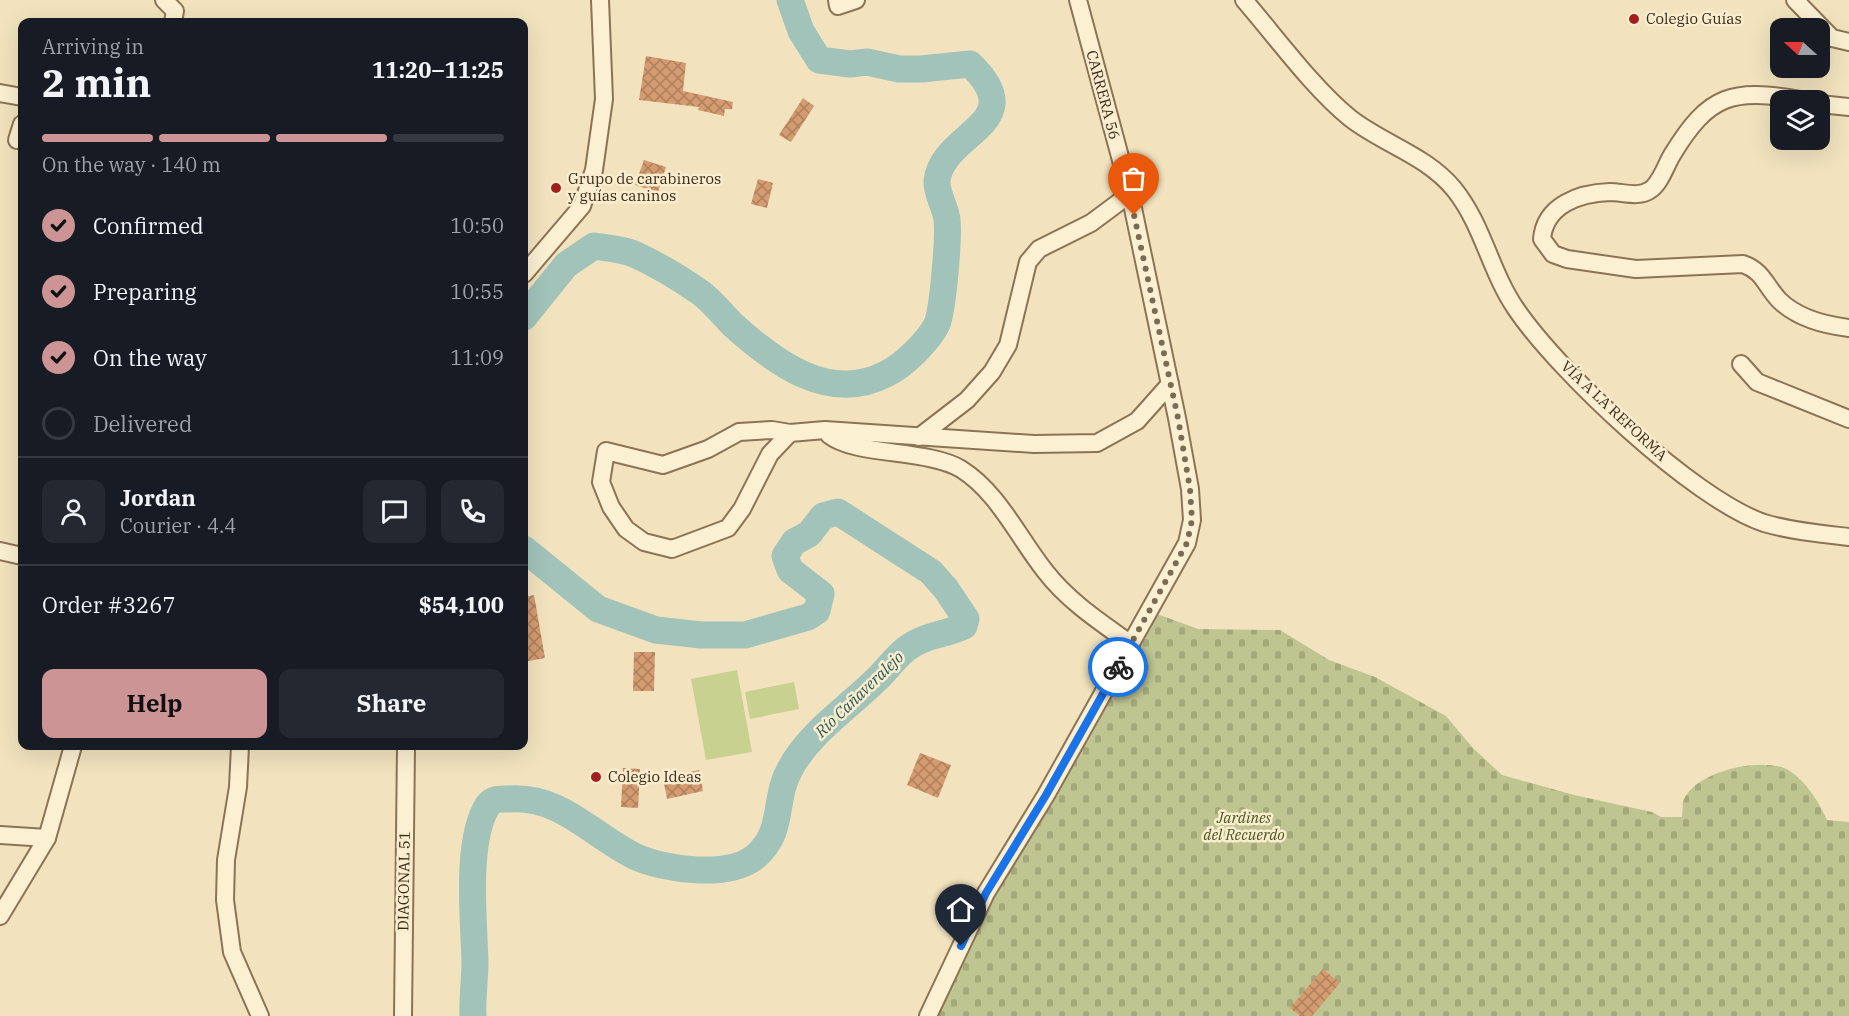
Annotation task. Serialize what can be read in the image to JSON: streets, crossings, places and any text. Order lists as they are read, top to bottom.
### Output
{
  "streets": {
    "street": ["CARRERA 56", "VÍA A LA REFORMA", "DIAGONAL 51"]
  },
  "water": ["Río Cañaveralejo"],
  "parks": ["Jardines del Recuerdo"],
  "places": ["Colegio Guías", "Grupo de carabineros y guías caninos", "Colegio Ideas"],
  "north": "left",
  "page": {
    "heading": ["2 min", "Arriving in", "11:20–11:25"],
    "panel": [
      "Jordan",
      "Courier · 4.4",
      "Order #3267",
      "$54,100"
    ],
    "bar": "On the way · 140 m",
    "list": [
      ["Confirmed", "10:50"],
      ["Preparing", "10:55"],
      ["On the way", "11:09"],
      "Delivered"
    ],
    "buttons": ["Help", "Share"]
  }
}
